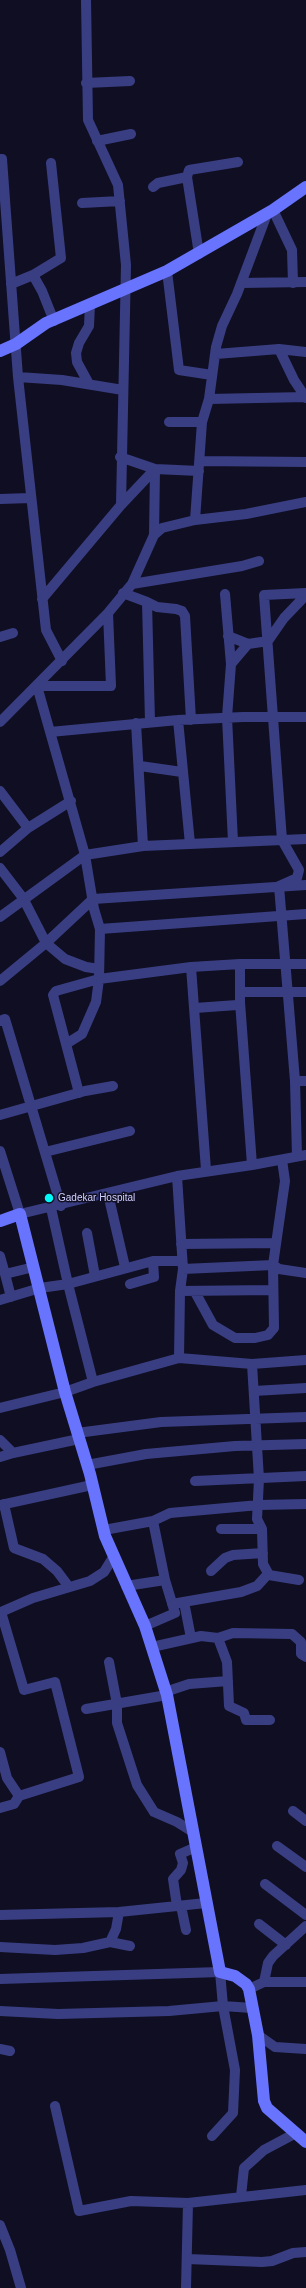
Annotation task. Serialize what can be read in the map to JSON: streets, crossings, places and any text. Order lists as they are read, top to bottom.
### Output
{
  "places": ["Gadekar Hospital"]
}
